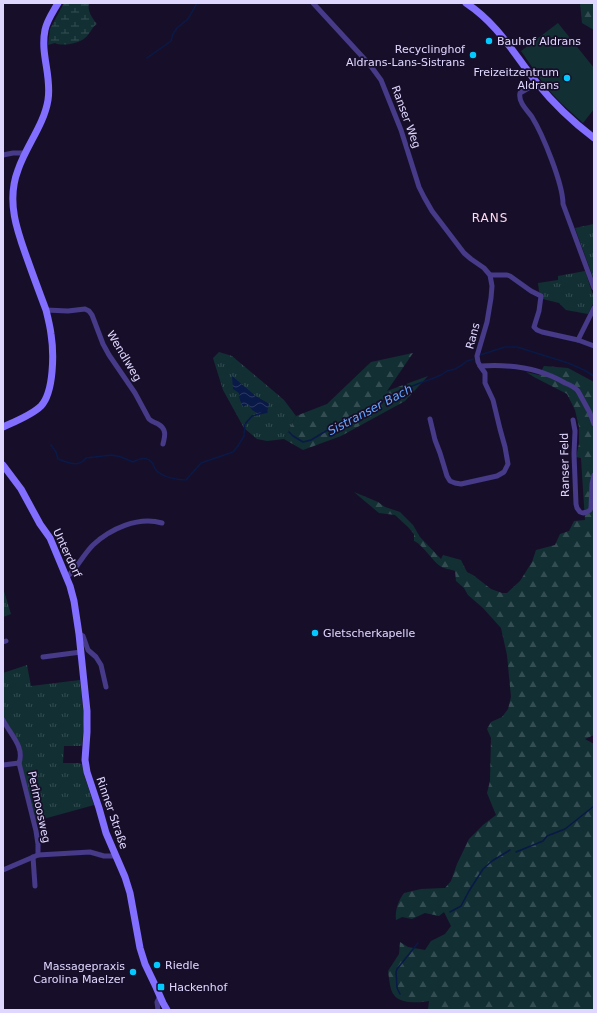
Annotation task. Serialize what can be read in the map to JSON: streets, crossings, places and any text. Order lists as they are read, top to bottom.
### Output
{
  "streets": {
    "main road": ["Unterdorf", "Rinner Straße"],
    "street": [
      "Ranser Weg",
      "Rans",
      "Wendlweg",
      "Ranser Feld",
      "Perlmoosweg"
    ]
  },
  "crossings": [
    ["Ranser Weg", "Rans"],
    ["Unterdorf", "Rinner Straße"]
  ],
  "districts": ["RANS"],
  "water": ["Sistranser Bach"],
  "places": {
    "other": [
      "Bauhof Aldrans",
      "Recyclinghof Aldrans-Lans-Sistrans",
      "Freizeitzentrum Aldrans",
      "Gletscherkapelle",
      "Riedle",
      "Massagepraxis Carolina Maelzer"
    ],
    "transit": ["Hackenhof"]
  }
}
